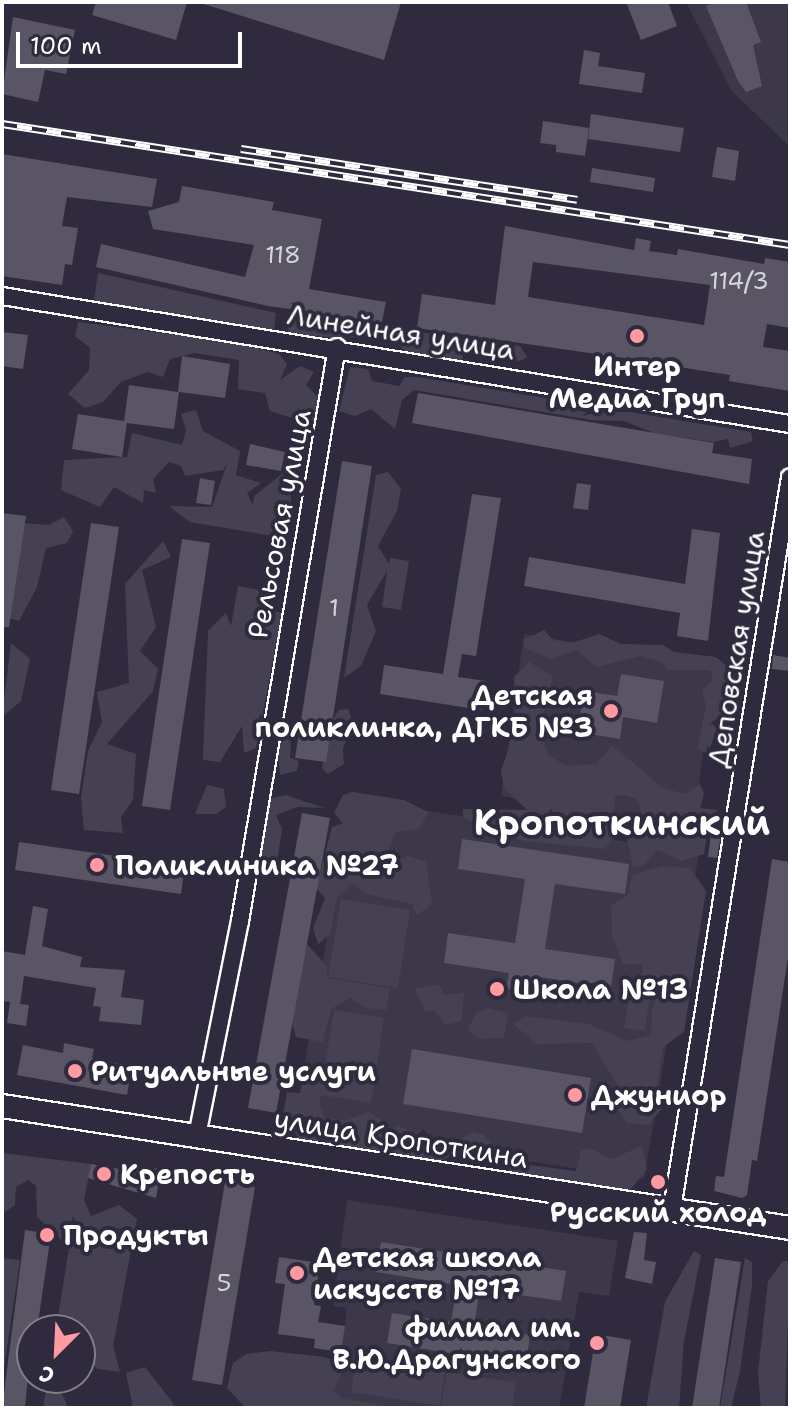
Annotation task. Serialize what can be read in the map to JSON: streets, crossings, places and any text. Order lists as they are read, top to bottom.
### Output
{
  "streets": {
    "main road": ["улица Кропоткина"],
    "street": ["Линейная улица", "Рельсовая улица", "Деповская улица"]
  },
  "crossings": [
    ["Линейная улица", "Рельсовая улица"],
    ["Рельсовая улица", "улица Кропоткина"],
    ["Деповская улица", "улица Кропоткина"]
  ],
  "districts": ["Кропоткинский"],
  "places": [
    "Интер Медиа Груп",
    "Детская поликлинка, ДГКБ №3",
    "Поликлиника №27",
    "Школа №13",
    "Ритуальные услуги",
    "Джуниор",
    "Крепость",
    "Русский холод",
    "Продукты",
    "Детская школа искусств №17",
    "филиал им. В.Ю.Драгунского"
  ],
  "house_numbers": [
    "118",
    "114/3",
    "1",
    "5"
  ],
  "scale_bar": "100 m",
  "north": "bottom left"
}
